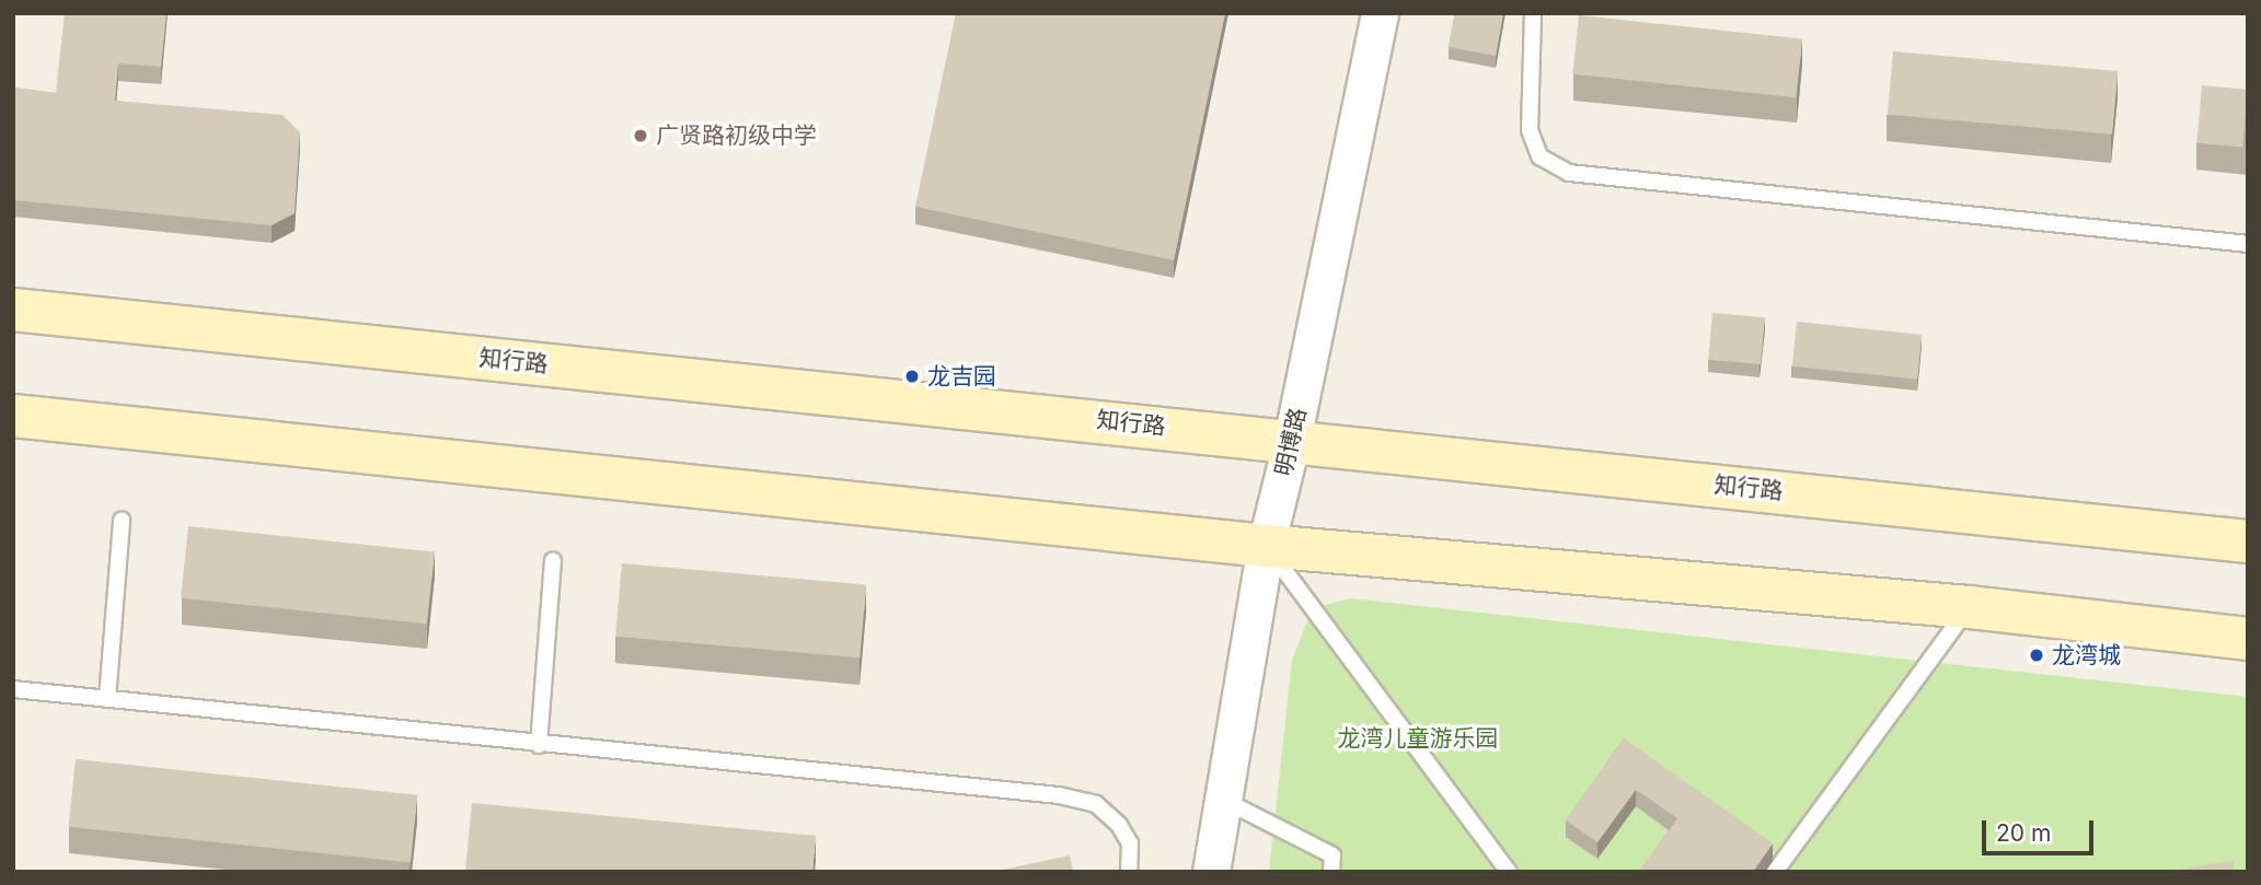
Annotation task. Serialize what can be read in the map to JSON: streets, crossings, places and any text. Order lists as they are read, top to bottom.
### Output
{
  "streets": {
    "main road": ["知行路"],
    "street": ["明博路"]
  },
  "crossings": [
    ["知行路", "明博路"]
  ],
  "parks": ["龙湾儿童游乐园"],
  "places": ["广贤路初级中学", "龙吉园", "龙湾城"],
  "scale_bar": "20 m"
}
